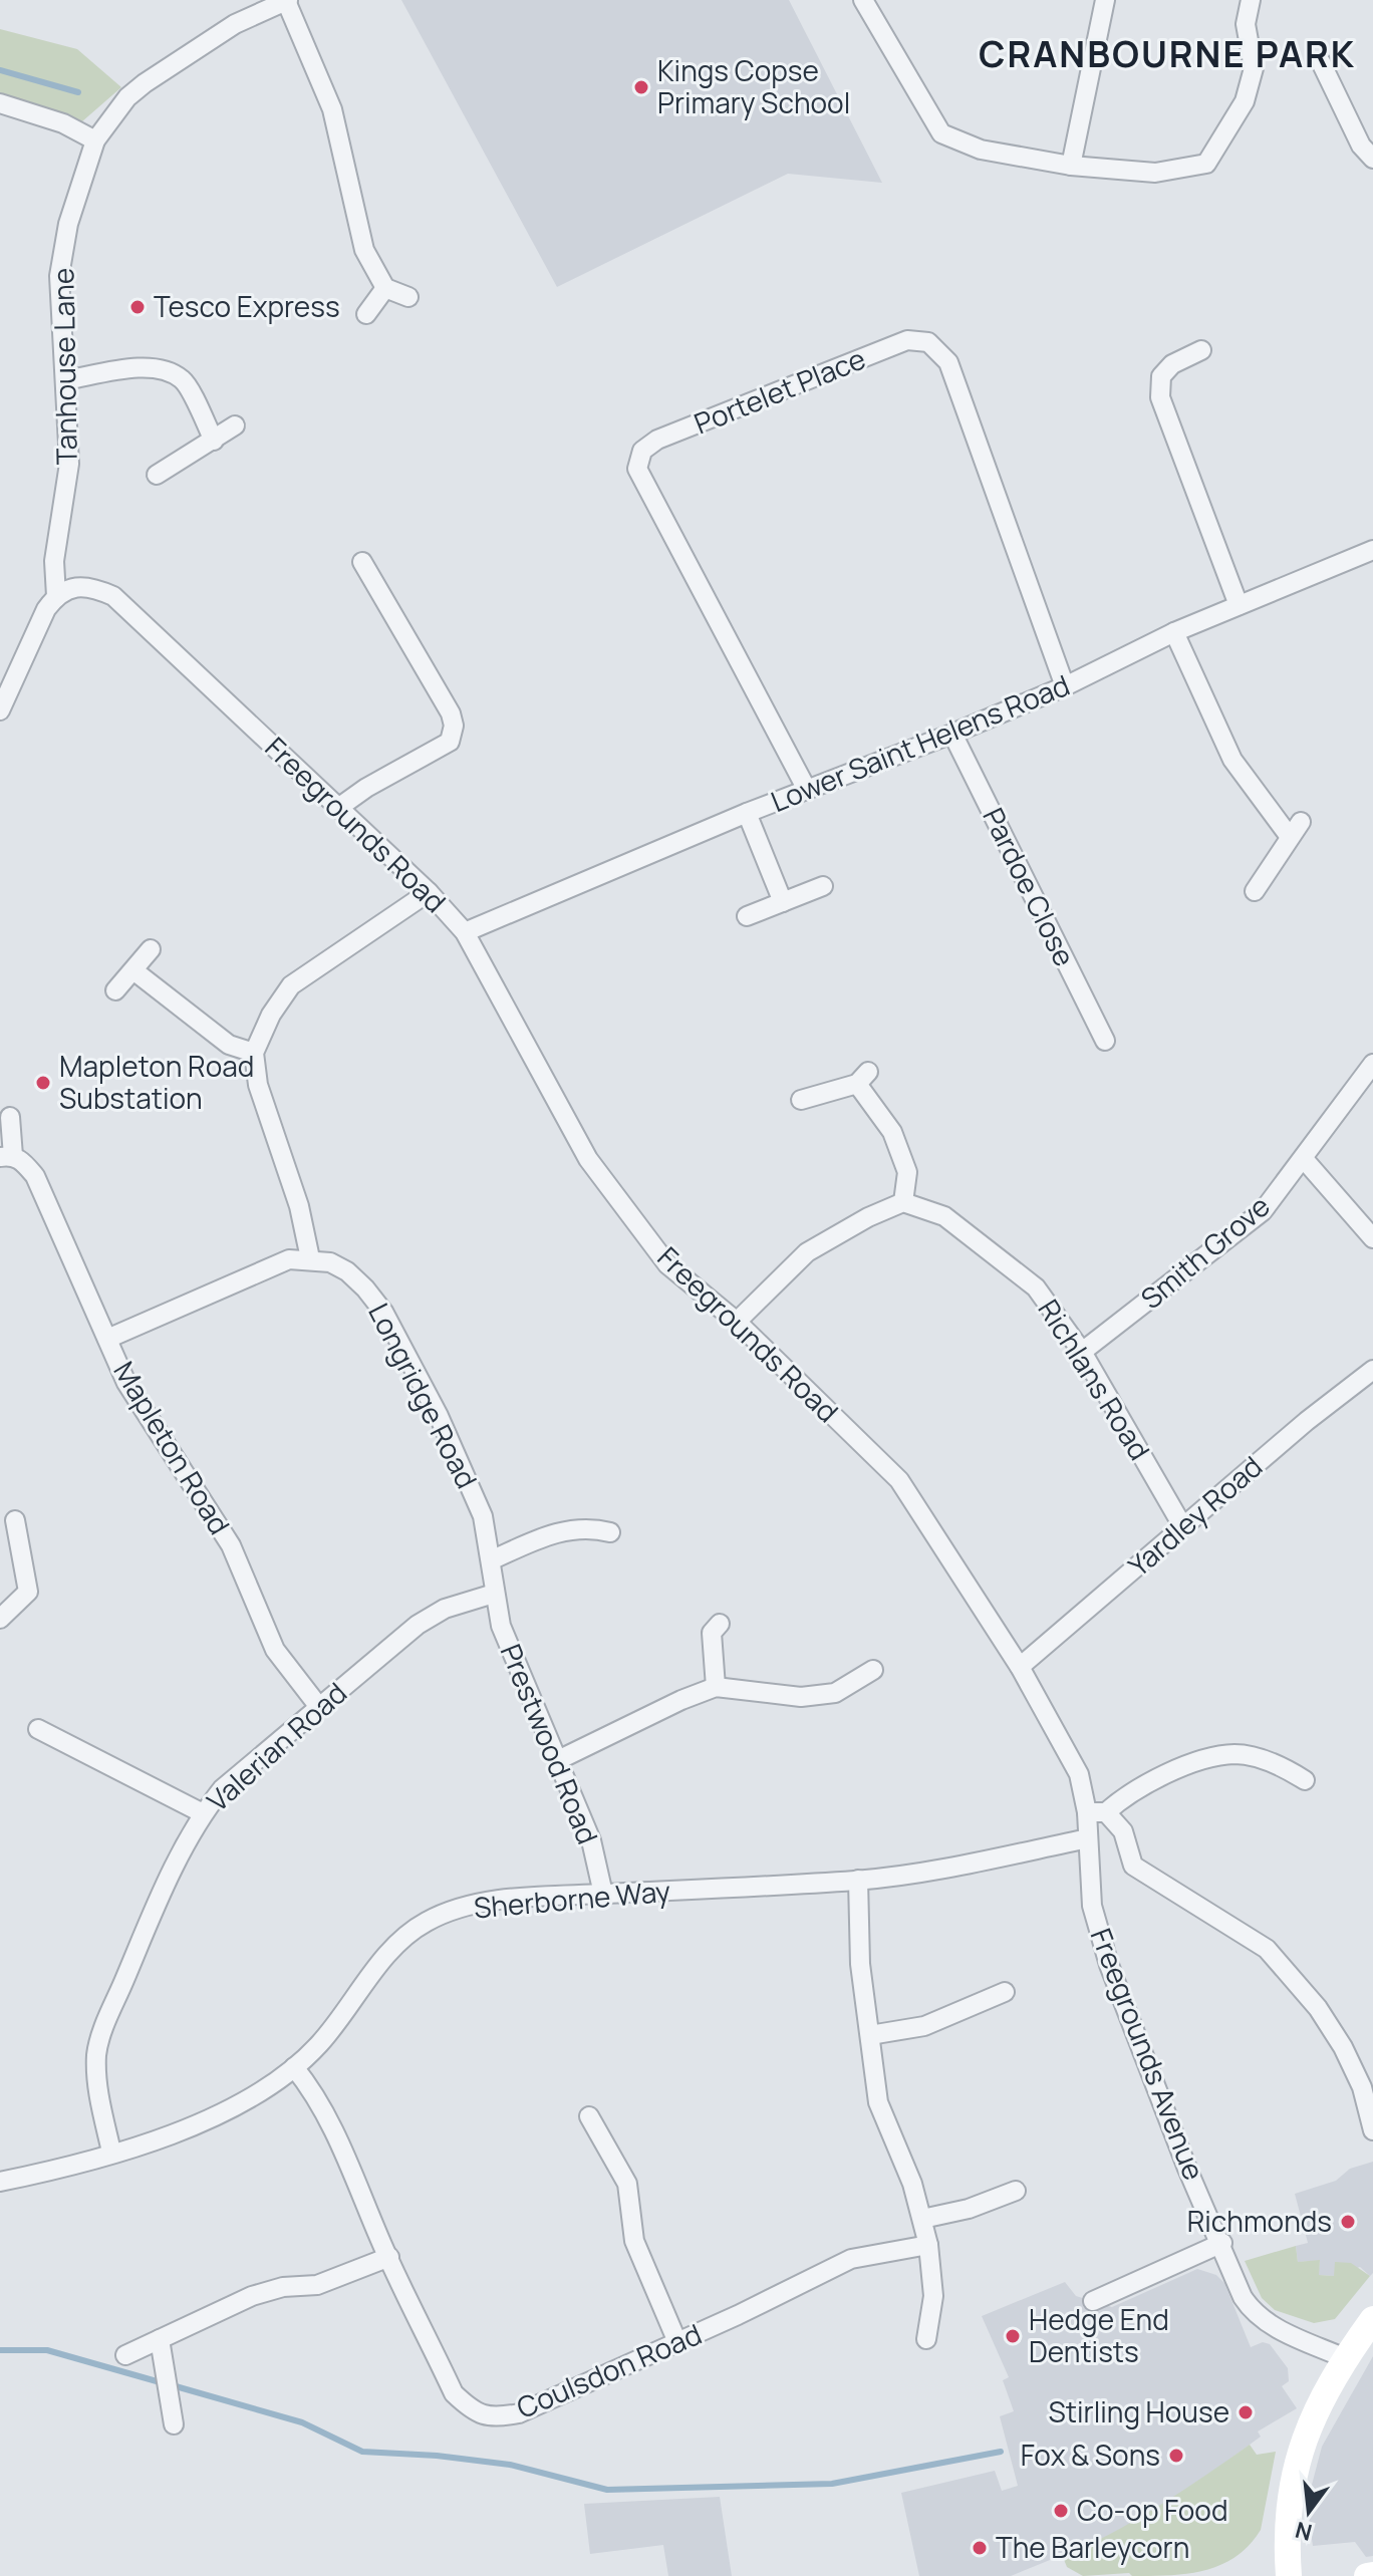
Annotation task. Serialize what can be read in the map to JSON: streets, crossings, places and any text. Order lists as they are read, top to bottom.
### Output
{
  "streets": {
    "street": [
      "Tanhouse Lane",
      "Portelet Place",
      "Lower Saint Helens Road",
      "Freegrounds Road",
      "Pardoe Close",
      "Smith Grove",
      "Richlans Road",
      "Longridge Road",
      "Mapleton Road",
      "Yardley Road",
      "Prestwood Road",
      "Valerian Road",
      "Sherborne Way",
      "Freegrounds Avenue",
      "Coulsdon Road"
    ]
  },
  "crossings": [
    ["Tanhouse Lane", "Freegrounds Road"],
    ["Portelet Place", "Lower Saint Helens Road"],
    ["Lower Saint Helens Road", "Freegrounds Road"],
    ["Lower Saint Helens Road", "Pardoe Close"],
    ["Freegrounds Road", "Yardley Road"],
    ["Freegrounds Road", "Freegrounds Avenue"],
    ["Smith Grove", "Richlans Road"],
    ["Richlans Road", "Yardley Road"],
    ["Longridge Road", "Prestwood Road"],
    ["Longridge Road", "Valerian Road"],
    ["Mapleton Road", "Valerian Road"],
    ["Prestwood Road", "Valerian Road"],
    ["Prestwood Road", "Sherborne Way"],
    ["Valerian Road", "Sherborne Way"],
    ["Sherborne Way", "Freegrounds Avenue"],
    ["Sherborne Way", "Coulsdon Road"]
  ],
  "districts": ["CRANBOURNE PARK"],
  "places": [
    "Kings Copse Primary School",
    "Tesco Express",
    "Mapleton Road Substation",
    "Richmonds",
    "Hedge End Dentists",
    "Stirling House",
    "Fox & Sons",
    "Co-op Food",
    "The Barleycorn"
  ],
  "north": "bottom"
}
